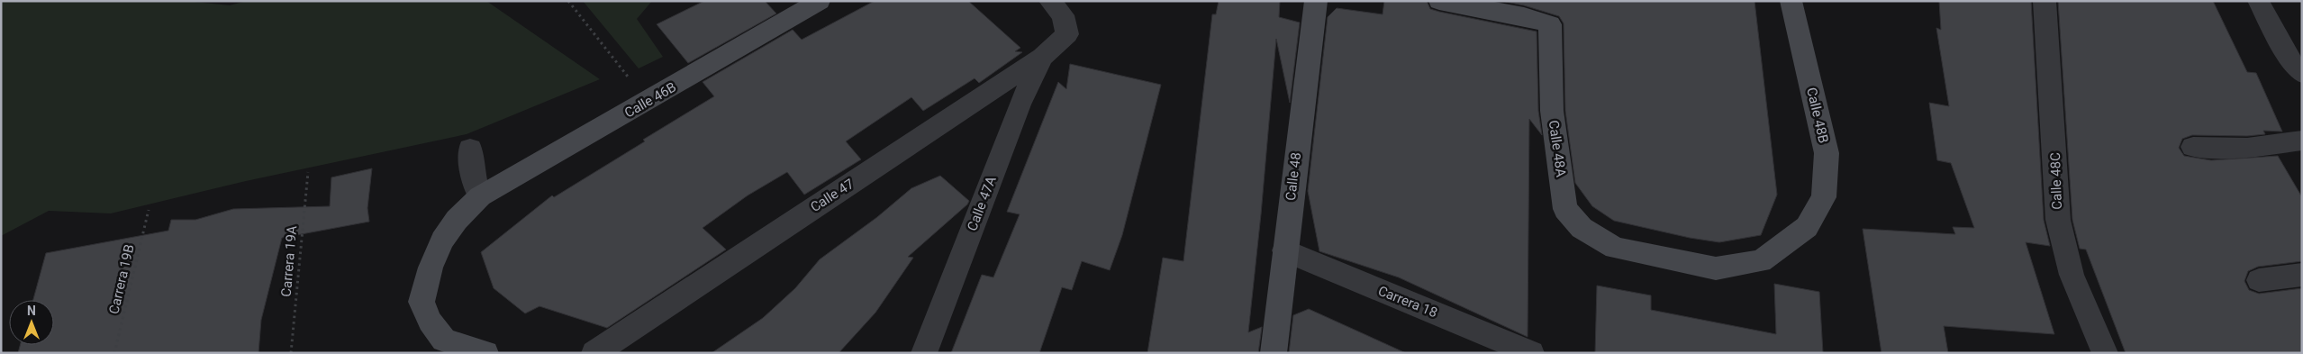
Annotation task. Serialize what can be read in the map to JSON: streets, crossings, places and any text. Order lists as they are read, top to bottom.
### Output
{
  "streets": {
    "street": [
      "Calle 46B",
      "Calle 48B",
      "Calle 48A",
      "Calle 48",
      "Calle 48C",
      "Calle 47",
      "Calle 47A",
      "Carrera 18"
    ],
    "path": ["Carrera 19A", "Carrera 19B"]
  },
  "crossings": [
    ["Calle 48B", "Calle 48A"],
    ["Calle 48", "Carrera 18"],
    ["Calle 47", "Calle 47A"]
  ],
  "north": "top"
}
